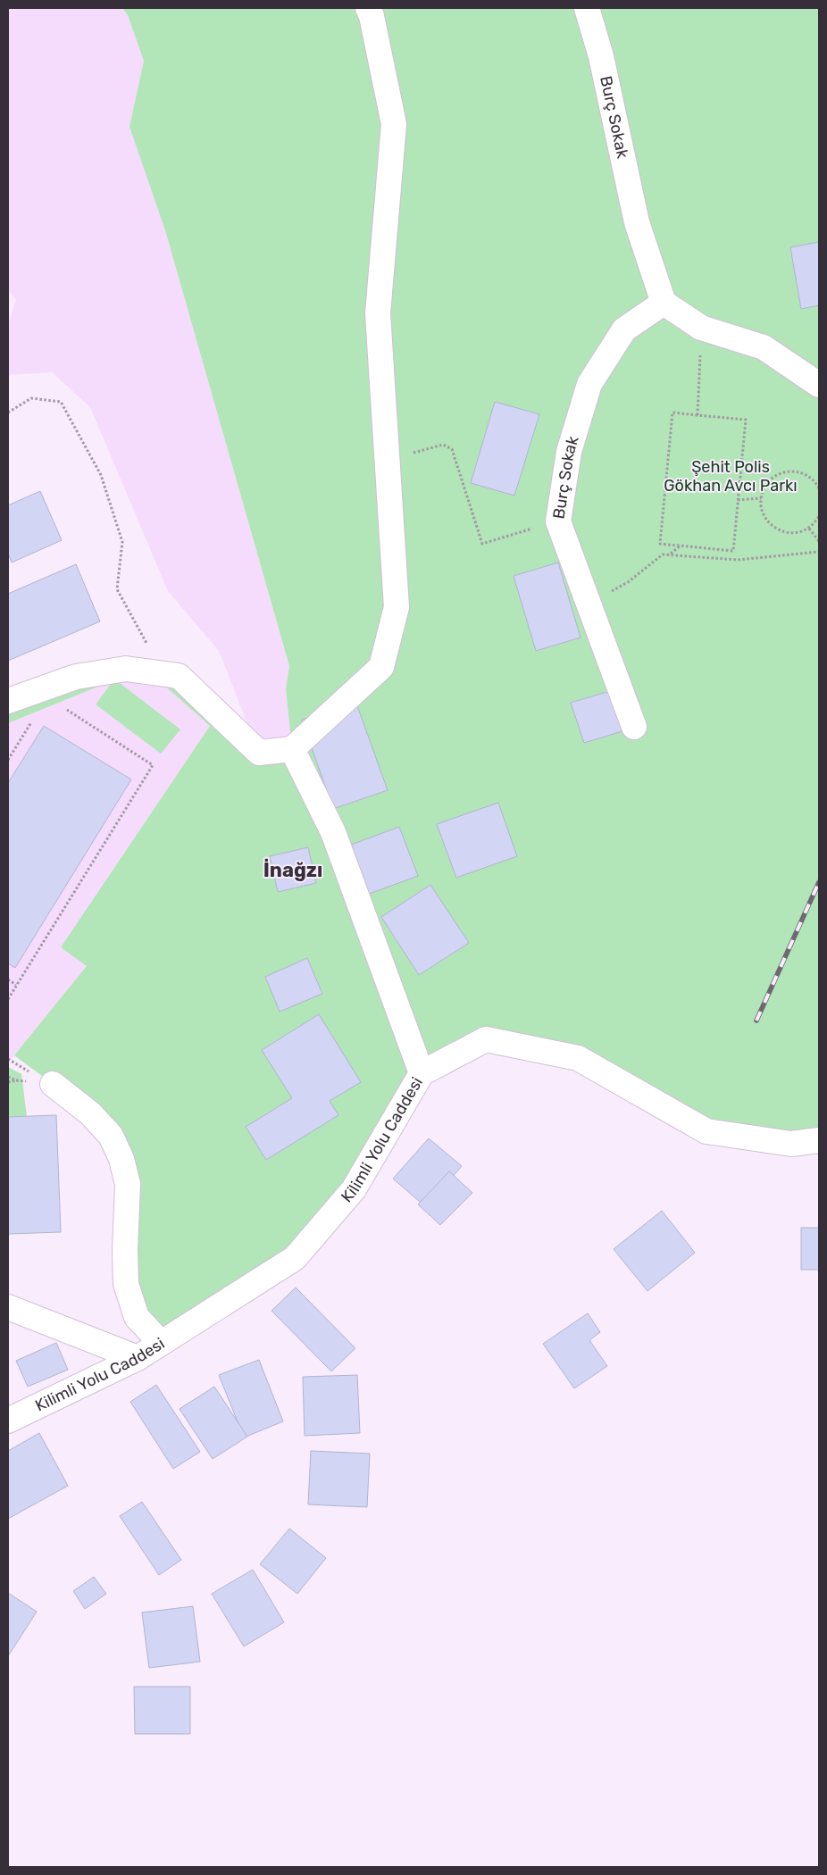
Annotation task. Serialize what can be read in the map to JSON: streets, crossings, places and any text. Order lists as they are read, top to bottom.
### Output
{
  "streets": {
    "street": ["Burç Sokak", "Kilimli Yolu Caddesi"]
  },
  "districts": ["İnağzı"],
  "parks": ["Şehit Polis Gökhan Avcı Parkı"]
}
